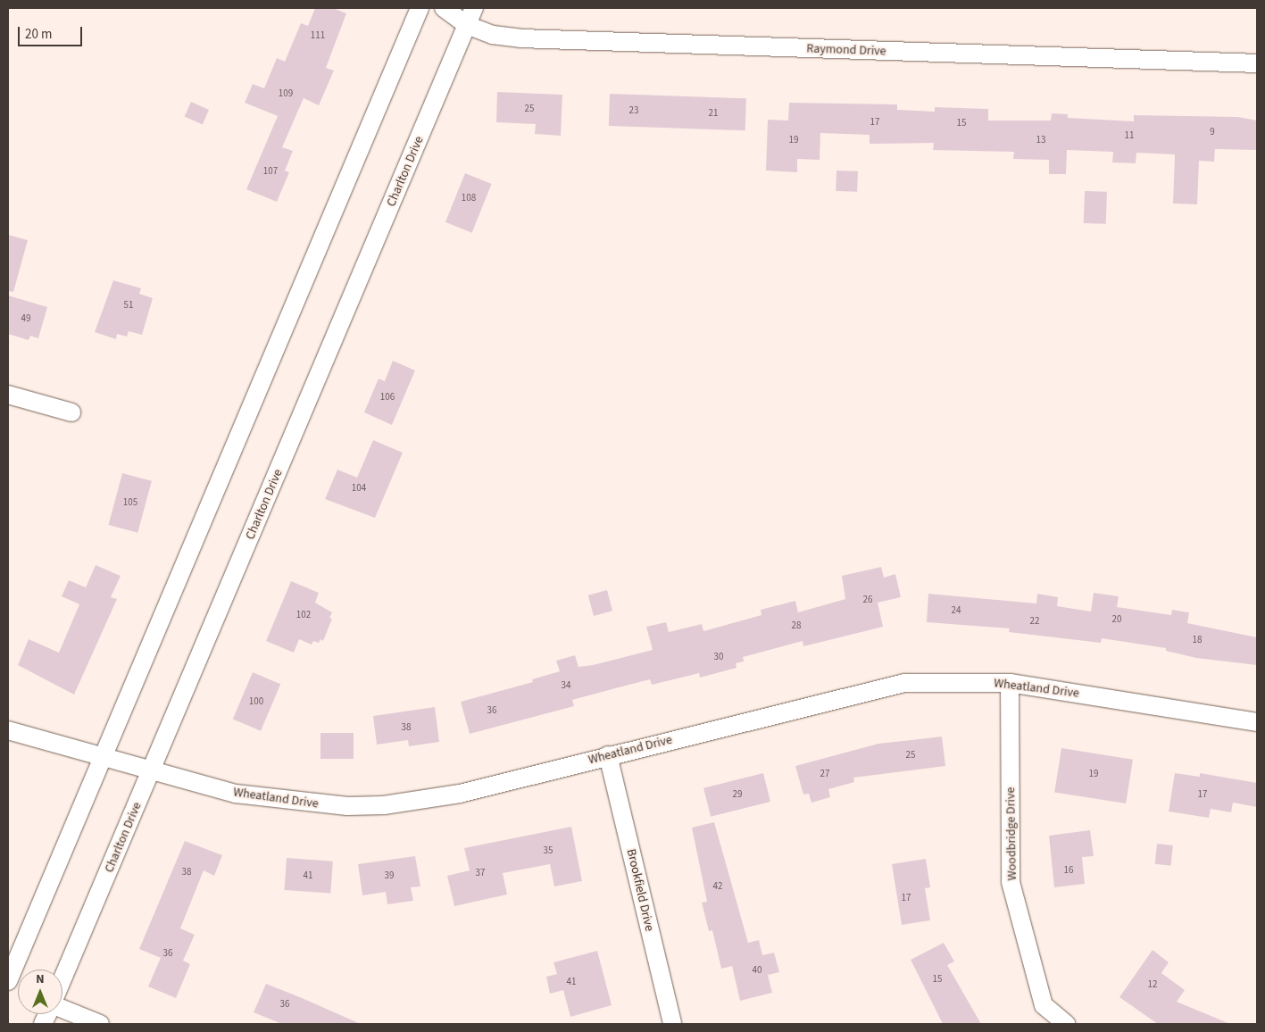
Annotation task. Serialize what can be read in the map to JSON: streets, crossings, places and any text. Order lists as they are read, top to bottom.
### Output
{
  "streets": {
    "street": [
      "Raymond Drive",
      "Charlton Drive",
      "Wheatland Drive",
      "Woodbridge Drive",
      "Brookfield Drive"
    ]
  },
  "crossings": [
    ["Raymond Drive", "Charlton Drive"],
    ["Charlton Drive", "Wheatland Drive"],
    ["Wheatland Drive", "Woodbridge Drive"],
    ["Wheatland Drive", "Brookfield Drive"]
  ],
  "house_numbers": [
    "111",
    "109",
    "25",
    "23",
    "21",
    "17",
    "15",
    "9",
    "11",
    "19",
    "13",
    "107",
    "108",
    "51",
    "49",
    "106",
    "104",
    "105",
    "26",
    "24",
    "102",
    "20",
    "22",
    "28",
    "18",
    "30",
    "34",
    "100",
    "36",
    "38",
    "25",
    "27",
    "19",
    "29",
    "17",
    "35",
    "16",
    "38",
    "37",
    "41",
    "39",
    "42",
    "17",
    "36",
    "40",
    "15",
    "41",
    "12",
    "36"
  ],
  "scale_bar": "20 m",
  "north": "top"
}
